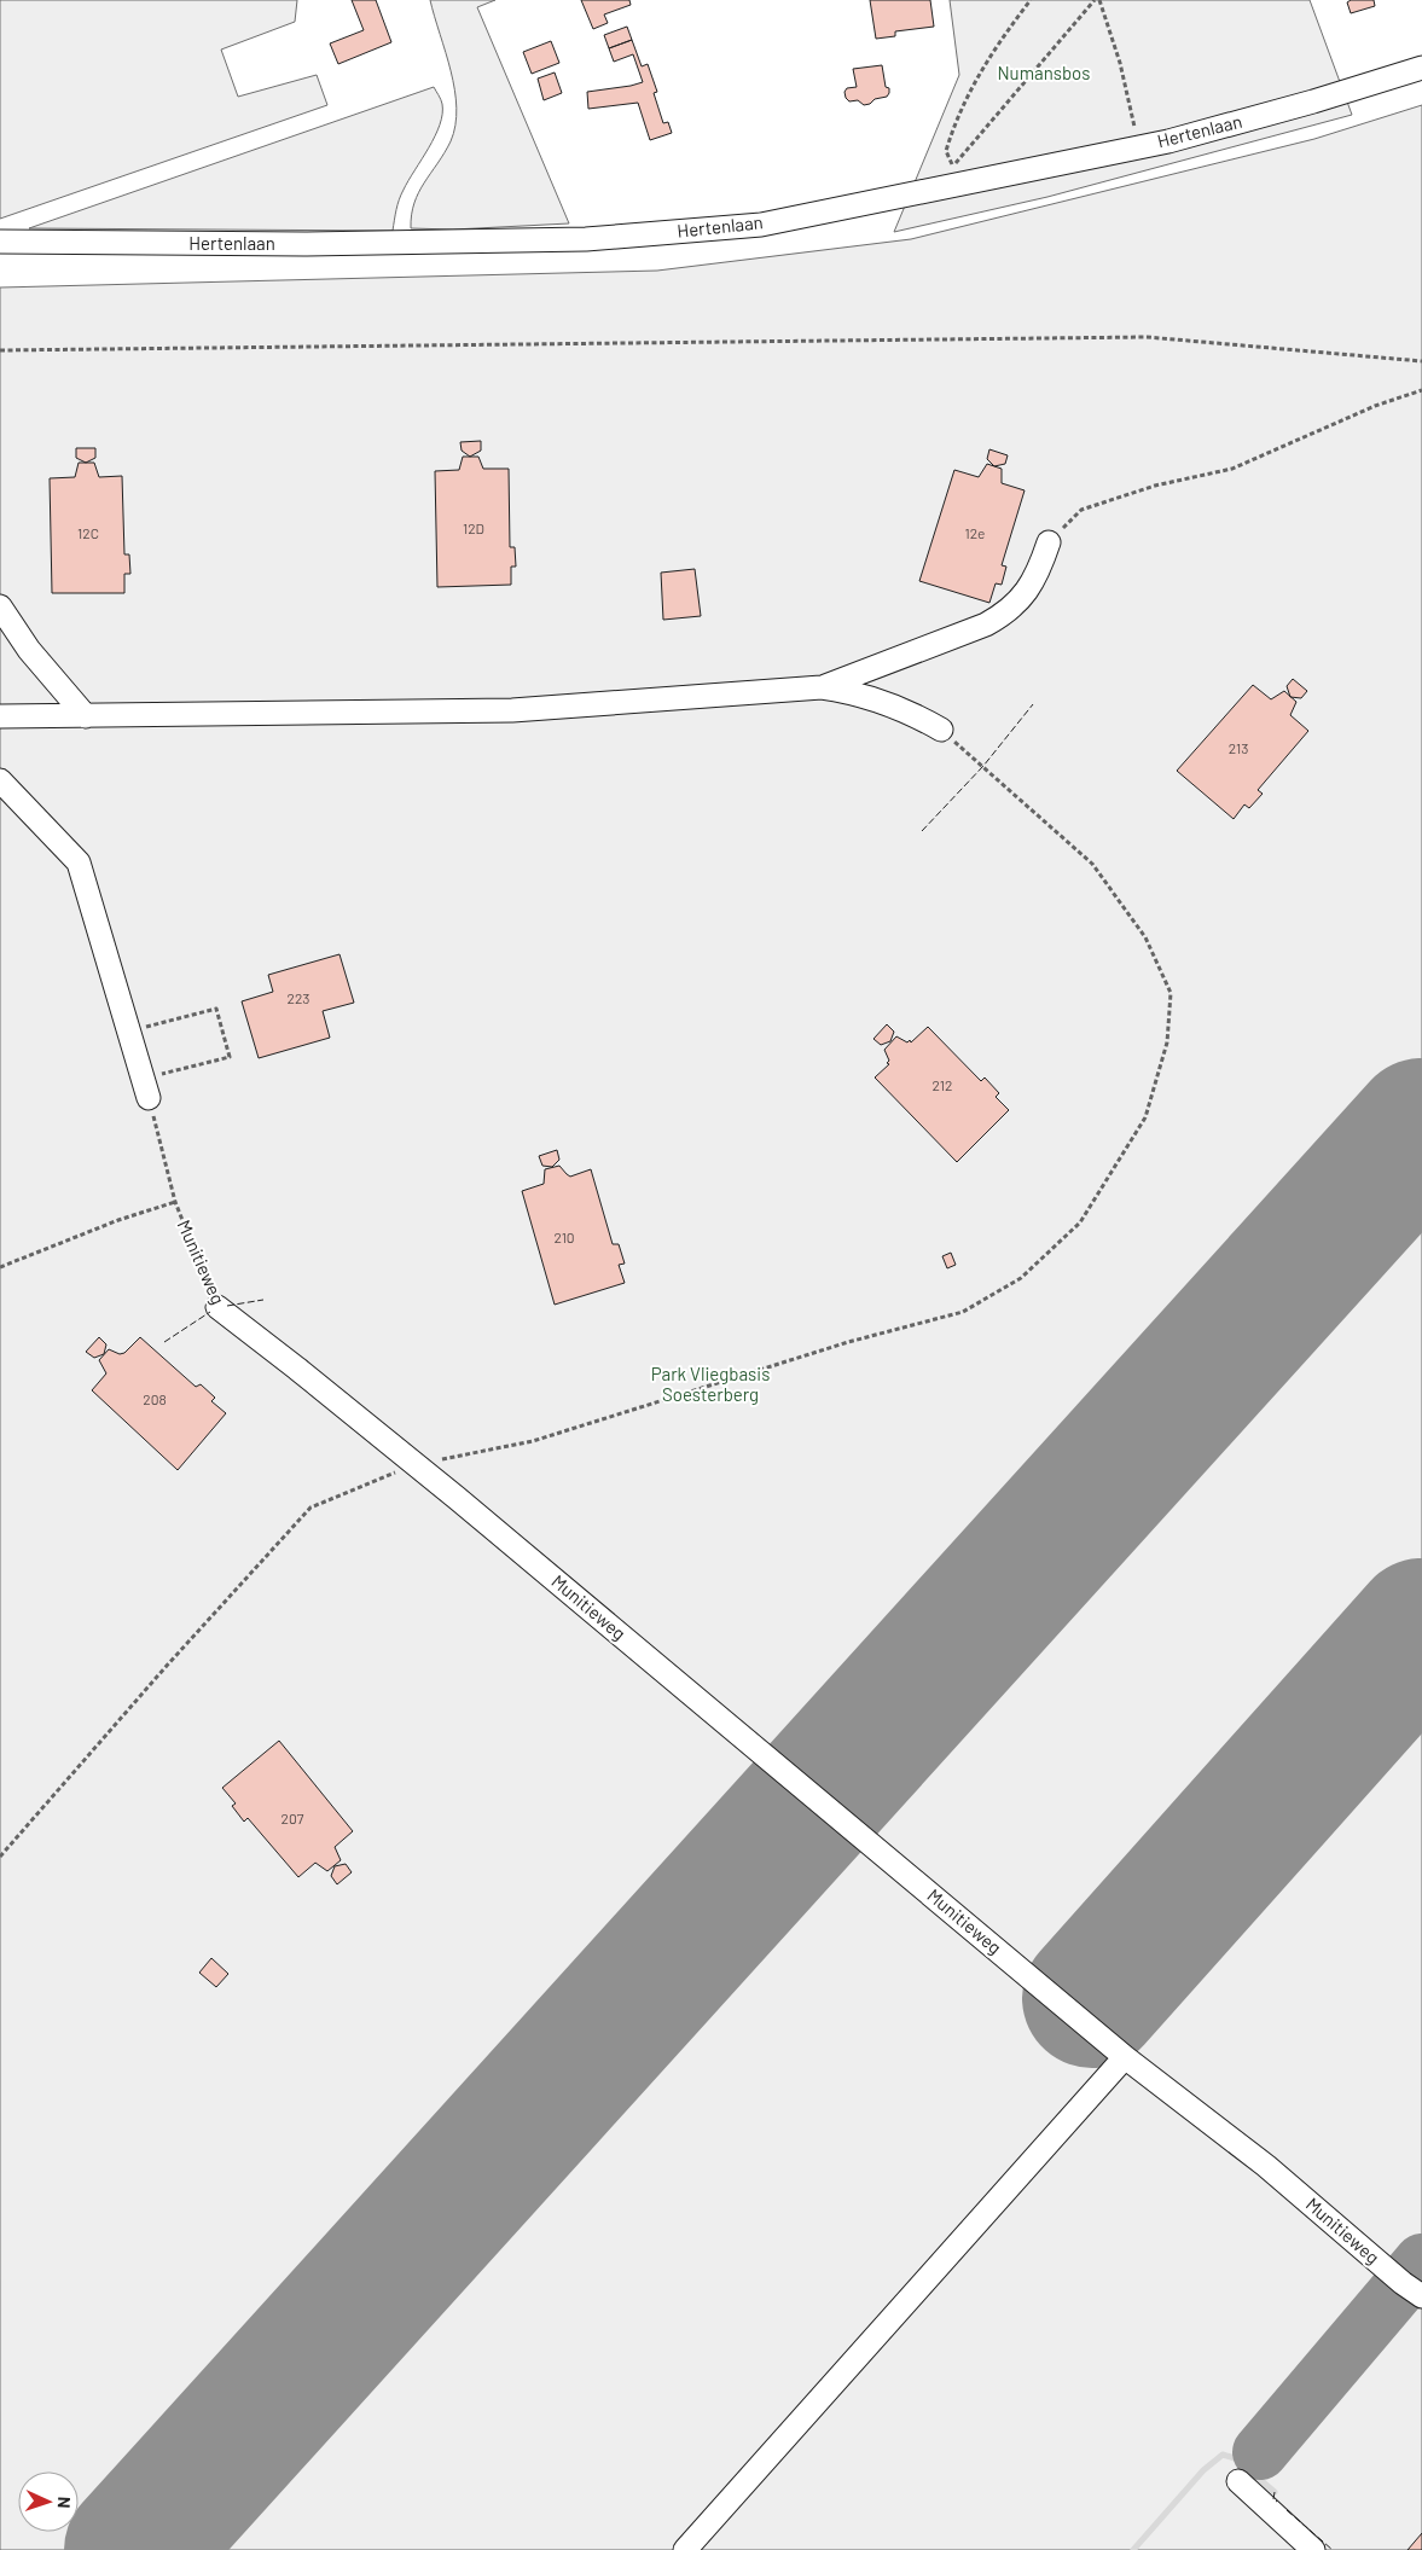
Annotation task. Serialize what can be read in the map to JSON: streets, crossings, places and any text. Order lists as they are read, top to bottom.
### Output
{
  "streets": {
    "street": ["Hertenlaan", "Munitieweg"]
  },
  "parks": ["Numansbos", "Park Vliegbasis Soesterberg"],
  "house_numbers": [
    "12D",
    "12C",
    "12e",
    "213",
    "223",
    "212",
    "210",
    "208",
    "207"
  ],
  "north": "right"
}
